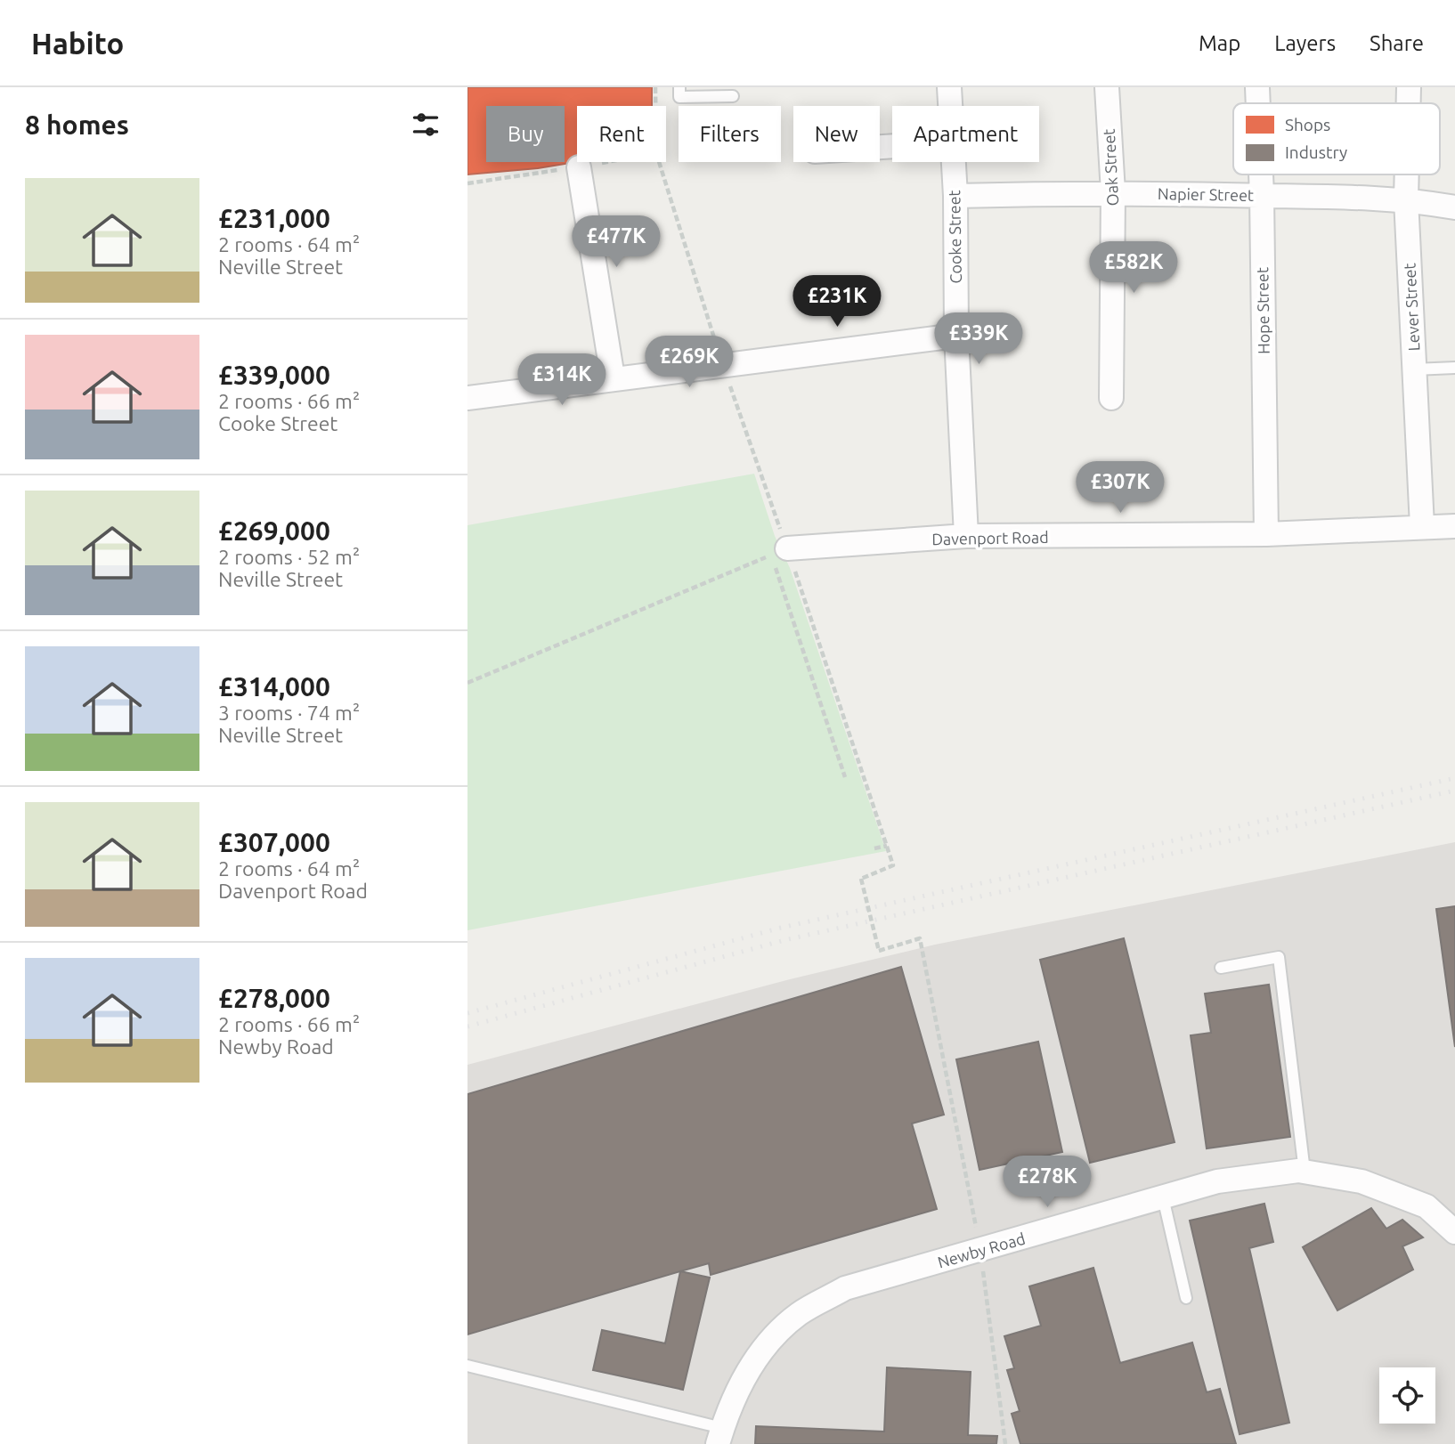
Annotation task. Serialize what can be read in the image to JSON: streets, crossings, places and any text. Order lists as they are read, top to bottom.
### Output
{
  "streets": {
    "street": [
      "Oak Street",
      "Napier Street",
      "Cooke Street",
      "Lever Street",
      "Hope Street",
      "Davenport Road",
      "Newby Road"
    ]
  },
  "crossings": [
    ["Oak Street", "Napier Street"],
    ["Napier Street", "Cooke Street"],
    ["Napier Street", "Lever Street"],
    ["Napier Street", "Hope Street"],
    ["Cooke Street", "Davenport Road"],
    ["Lever Street", "Davenport Road"],
    ["Hope Street", "Davenport Road"]
  ],
  "legend": ["Shops", "Industry"],
  "page": {
    "header": "Habito",
    "nav": ["Map", "Layers", "Share"],
    "heading": "8 homes",
    "chip": [
      "Buy",
      "Rent",
      "Filters",
      "New",
      "Apartment"
    ],
    "list": [
      {
        "name": "£231,000",
        "note": "2 rooms · 64 m² · Neville Street"
      },
      {
        "name": "£339,000",
        "note": "2 rooms · 66 m² · Cooke Street"
      },
      {
        "name": "£269,000",
        "note": "2 rooms · 52 m² · Neville Street"
      },
      {
        "name": "£314,000",
        "note": "3 rooms · 74 m² · Neville Street"
      },
      {
        "name": "£307,000",
        "note": "2 rooms · 64 m² · Davenport Road"
      },
      {
        "name": "£278,000",
        "note": "2 rooms · 66 m² · Newby Road"
      }
    ],
    "price": [
      "£477K",
      "£582K",
      "£231K",
      "£339K",
      "£269K",
      "£314K",
      "£307K",
      "£278K"
    ]
  }
}
